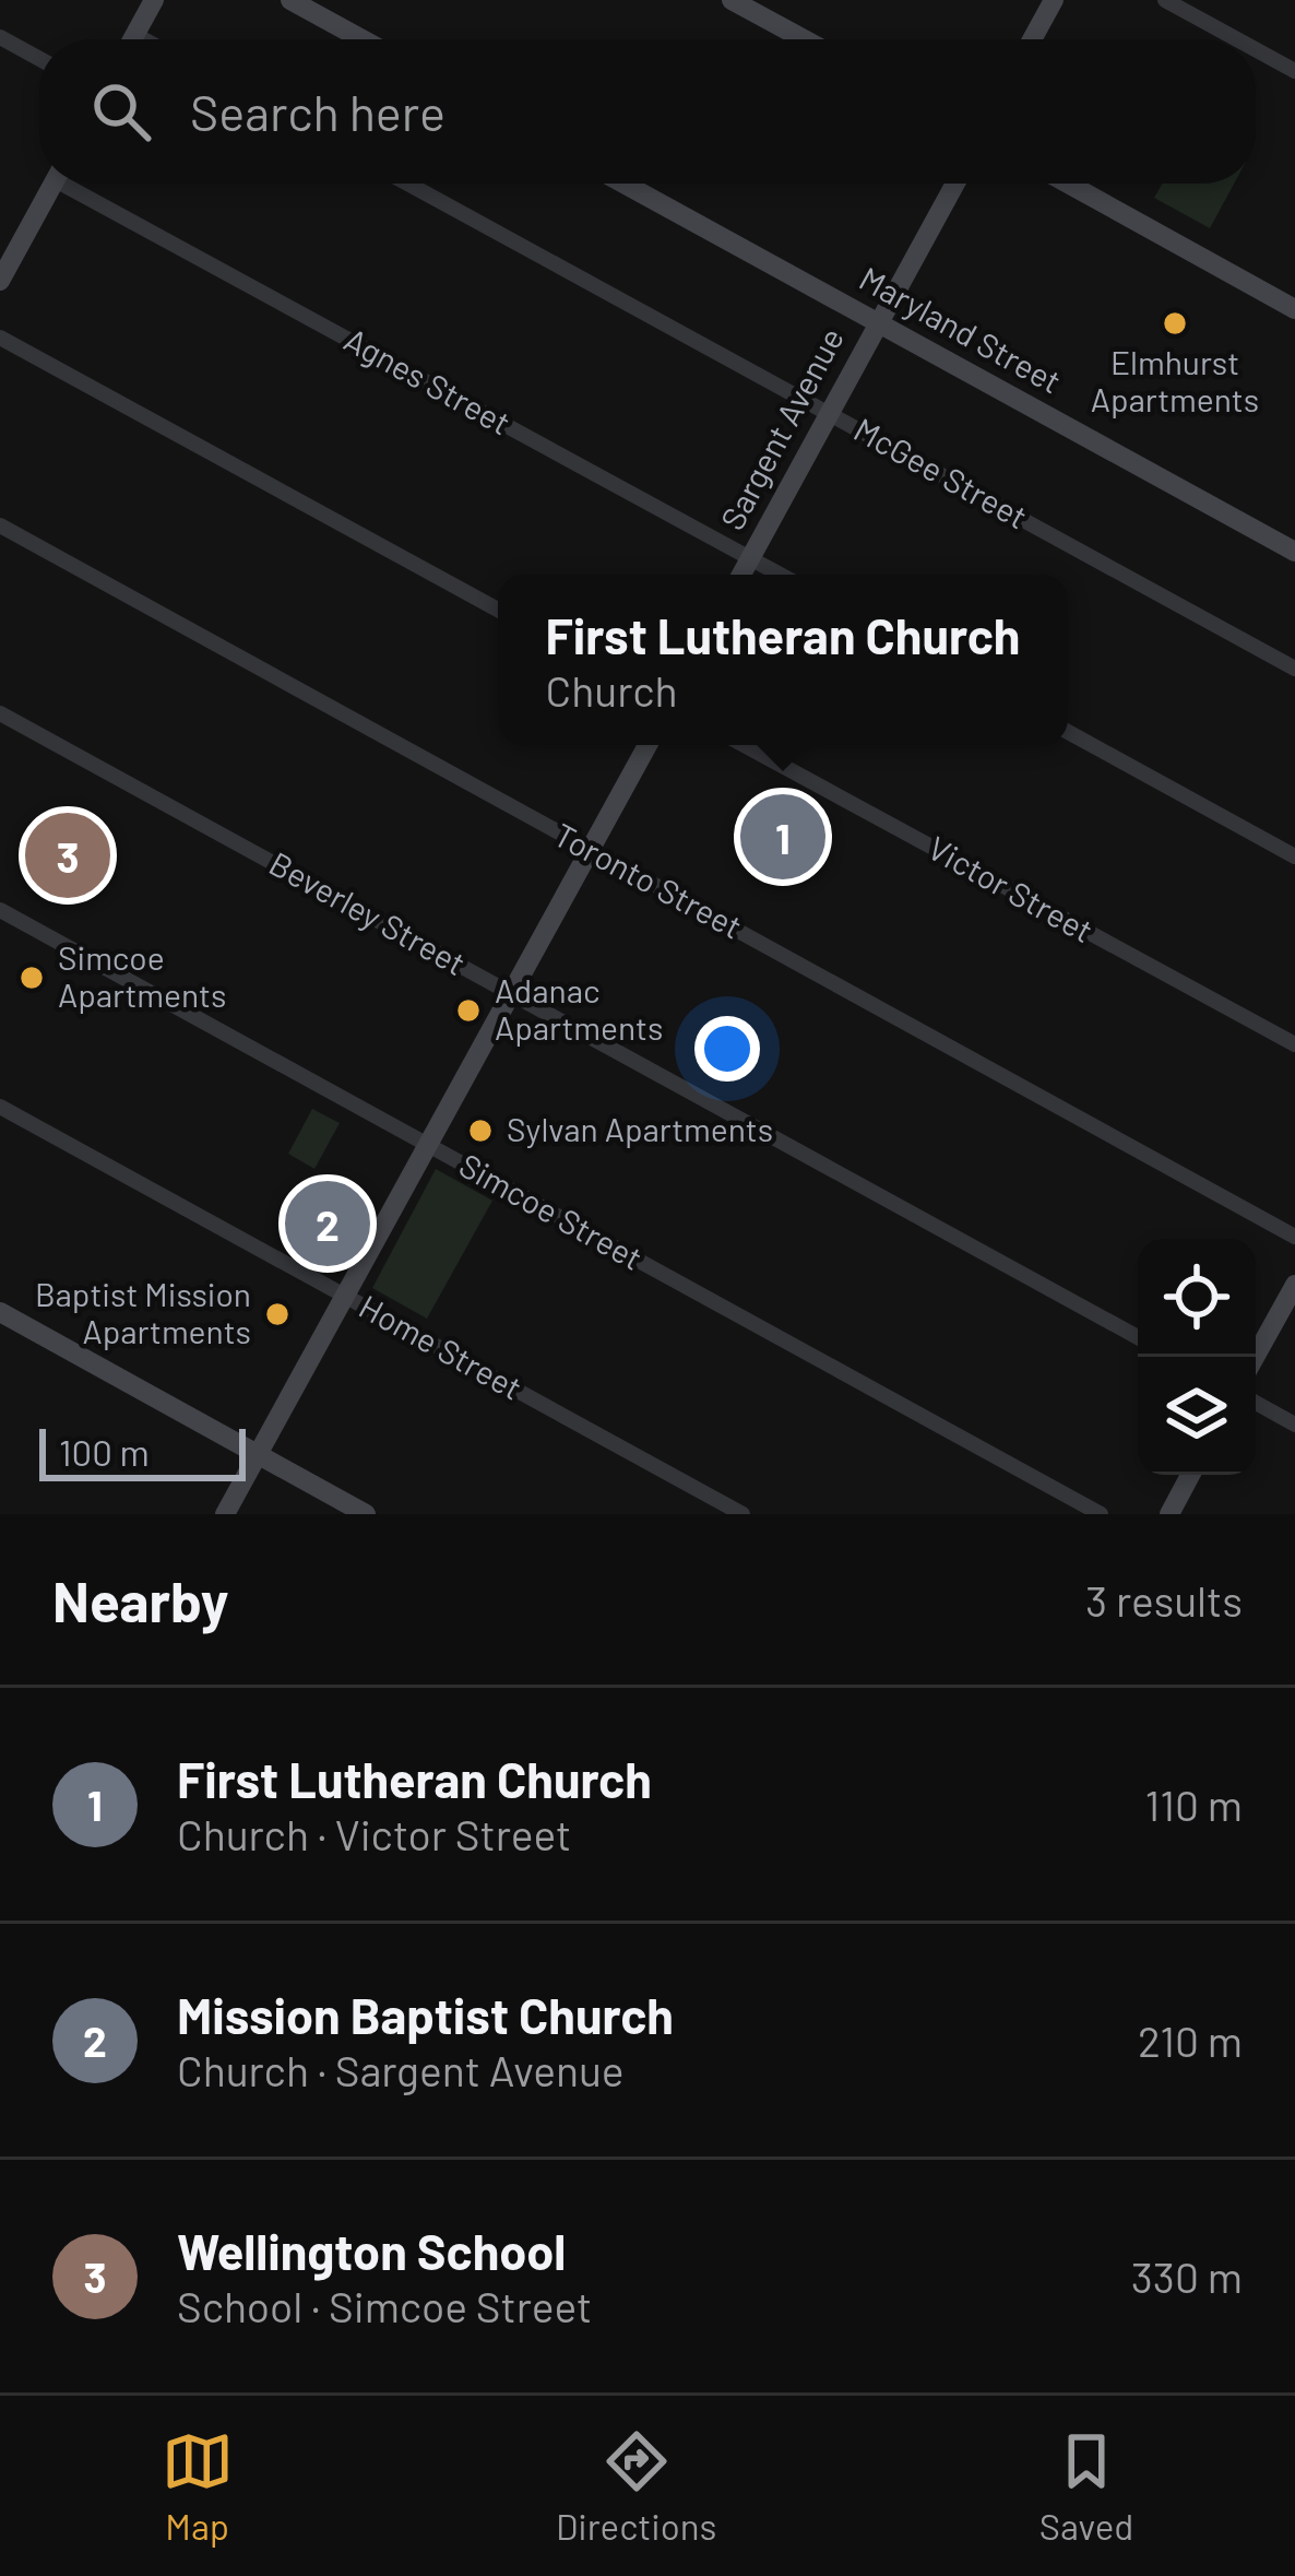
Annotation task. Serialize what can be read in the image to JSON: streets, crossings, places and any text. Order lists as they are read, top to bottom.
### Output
{
  "streets": {
    "main road": ["Maryland Street", "Sargent Avenue"],
    "street": [
      "Agnes Street",
      "McGee Street",
      "Toronto Street",
      "Victor Street",
      "Beverley Street",
      "Simcoe Street",
      "Home Street"
    ]
  },
  "crossings": [
    ["Maryland Street", "Sargent Avenue"],
    ["Agnes Street", "Sargent Avenue"],
    ["Sargent Avenue", "McGee Street"]
  ],
  "places": [
    "Elmhurst Apartments",
    "Simcoe Apartments",
    "Adanac Apartments",
    "Sylvan Apartments",
    "Baptist Mission Apartments"
  ],
  "scale_bar": "100 m",
  "page": {
    "search": "Search here",
    "popup": ["First Lutheran Church", "Church"],
    "pins": ["1", "3", "2"],
    "scale": "100 m",
    "heading": ["Nearby", "3 results"],
    "list": [
      {
        "mark": "1",
        "name": "First Lutheran Church",
        "note": "Church · Victor Street",
        "value": "110 m"
      },
      {
        "mark": "2",
        "name": "Mission Baptist Church",
        "note": "Church · Sargent Avenue",
        "value": "210 m"
      },
      {
        "mark": "3",
        "name": "Wellington School",
        "note": "School · Simcoe Street",
        "value": "330 m"
      }
    ],
    "nav": ["Map", "Directions", "Saved"]
  }
}
